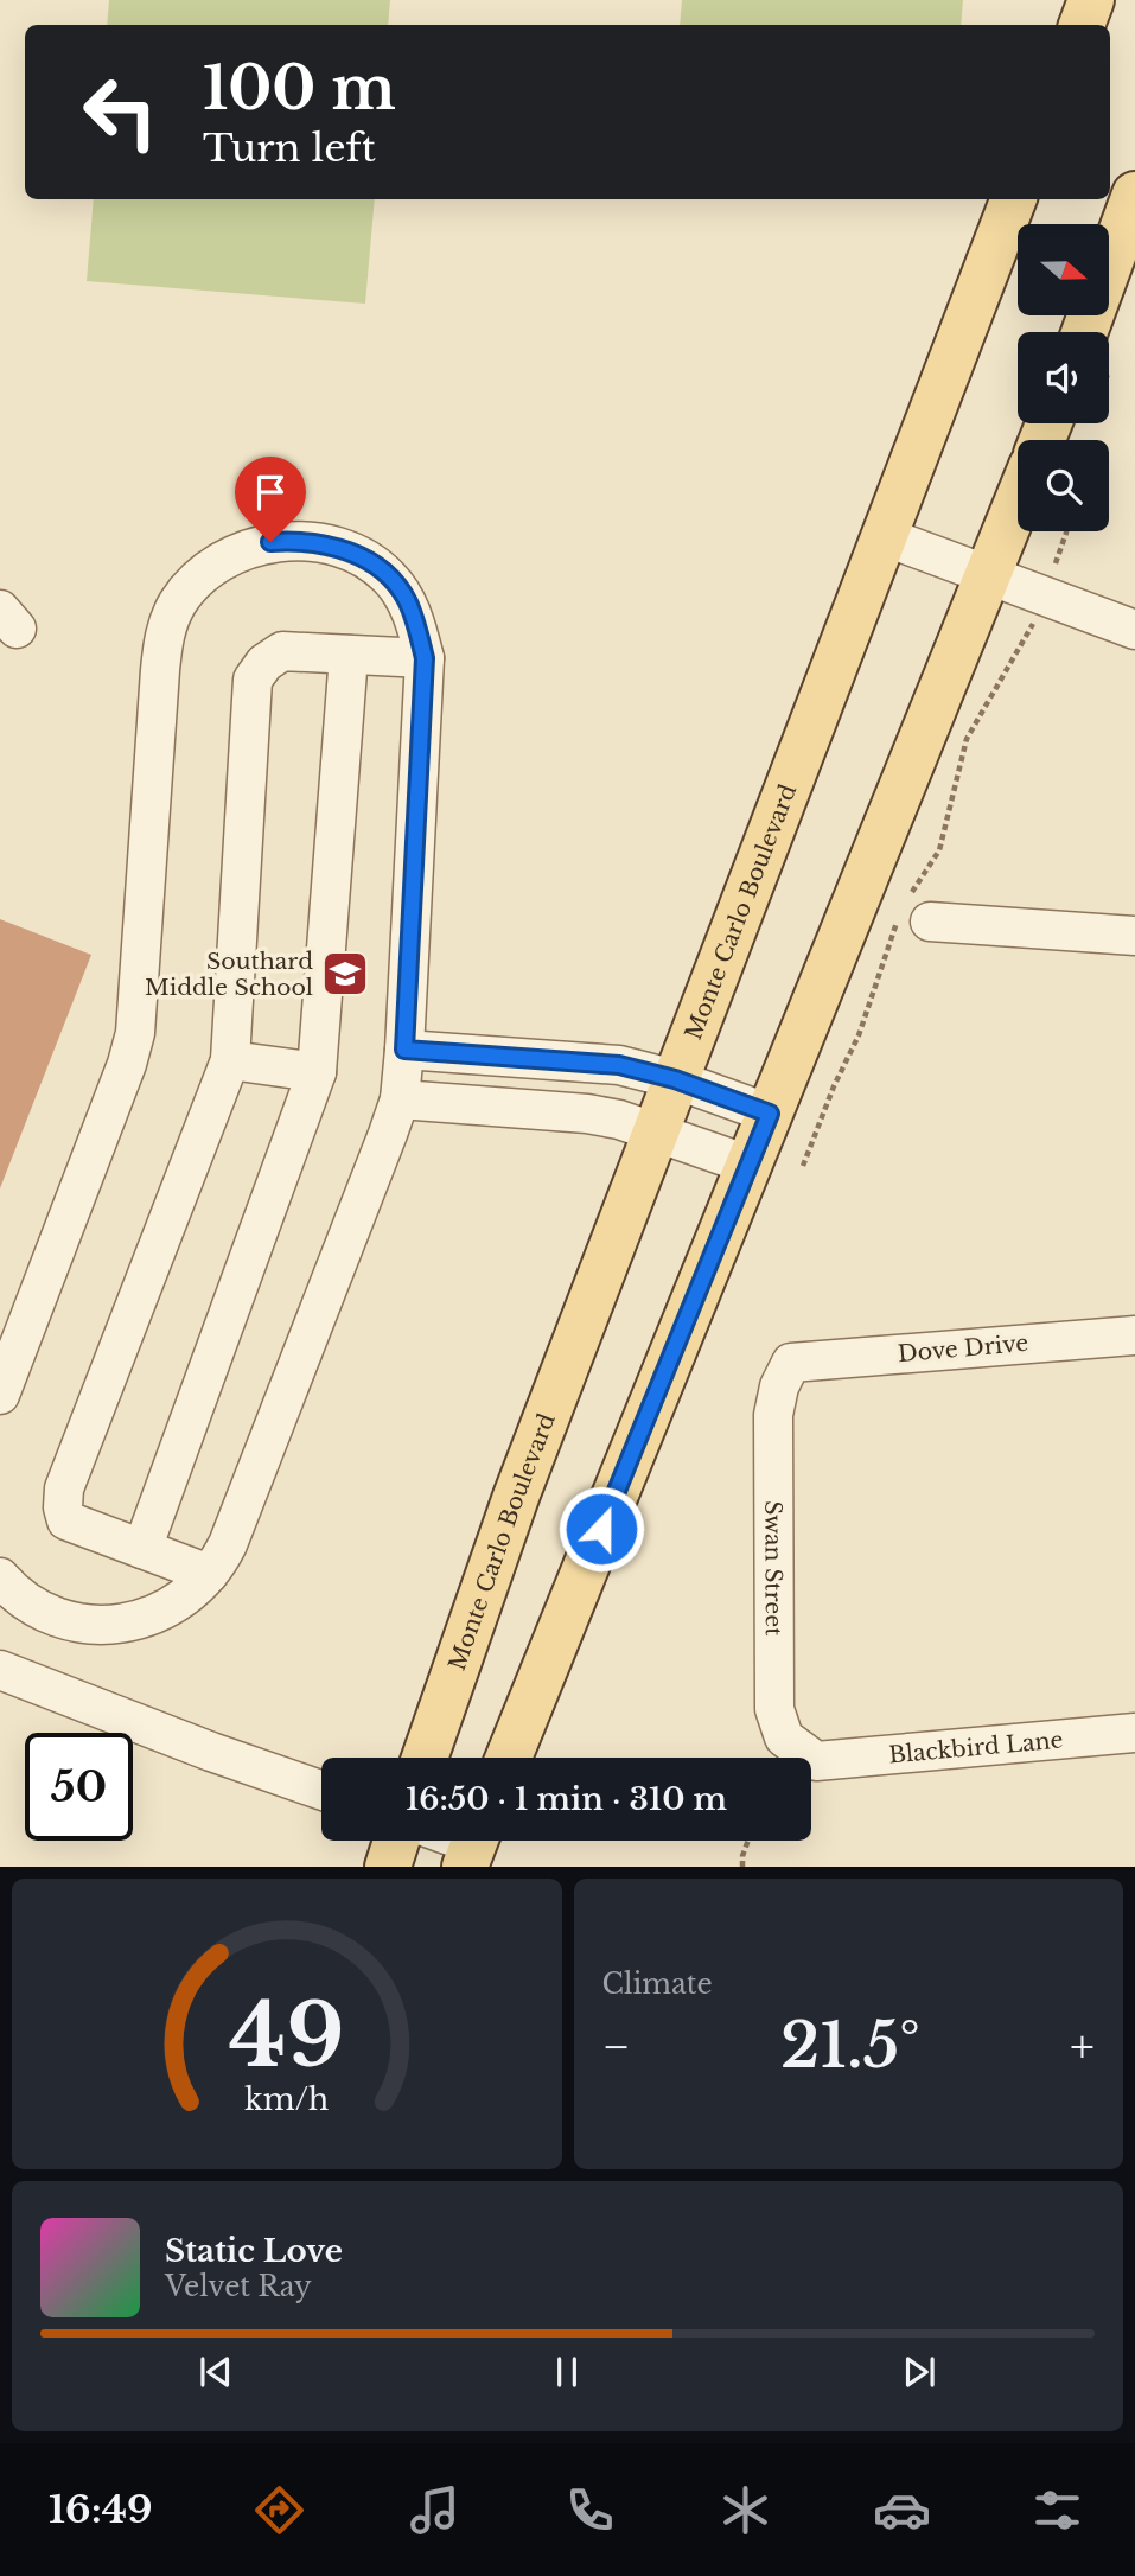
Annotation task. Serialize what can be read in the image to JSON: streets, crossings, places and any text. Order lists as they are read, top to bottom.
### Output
{
  "streets": {
    "main road": ["Monte Carlo Boulevard"],
    "street": ["Dove Drive", "Swan Street", "Blackbird Lane"]
  },
  "crossings": [
    ["Dove Drive", "Swan Street"],
    ["Swan Street", "Blackbird Lane"]
  ],
  "places": {
    "school or university": ["Southard Middle School"]
  },
  "north": "right",
  "page": {
    "turn": ["100 m", "Turn left"],
    "limit": "50",
    "trip": "16:50 · 1 min · 310 m",
    "tile": "Climate",
    "heat": ["−", "21.5°", "+"],
    "song": ["Static Love", "Velvet Ray"],
    "tabs": "16:49",
    "gauge": ["49", "km/h"]
  }
}
